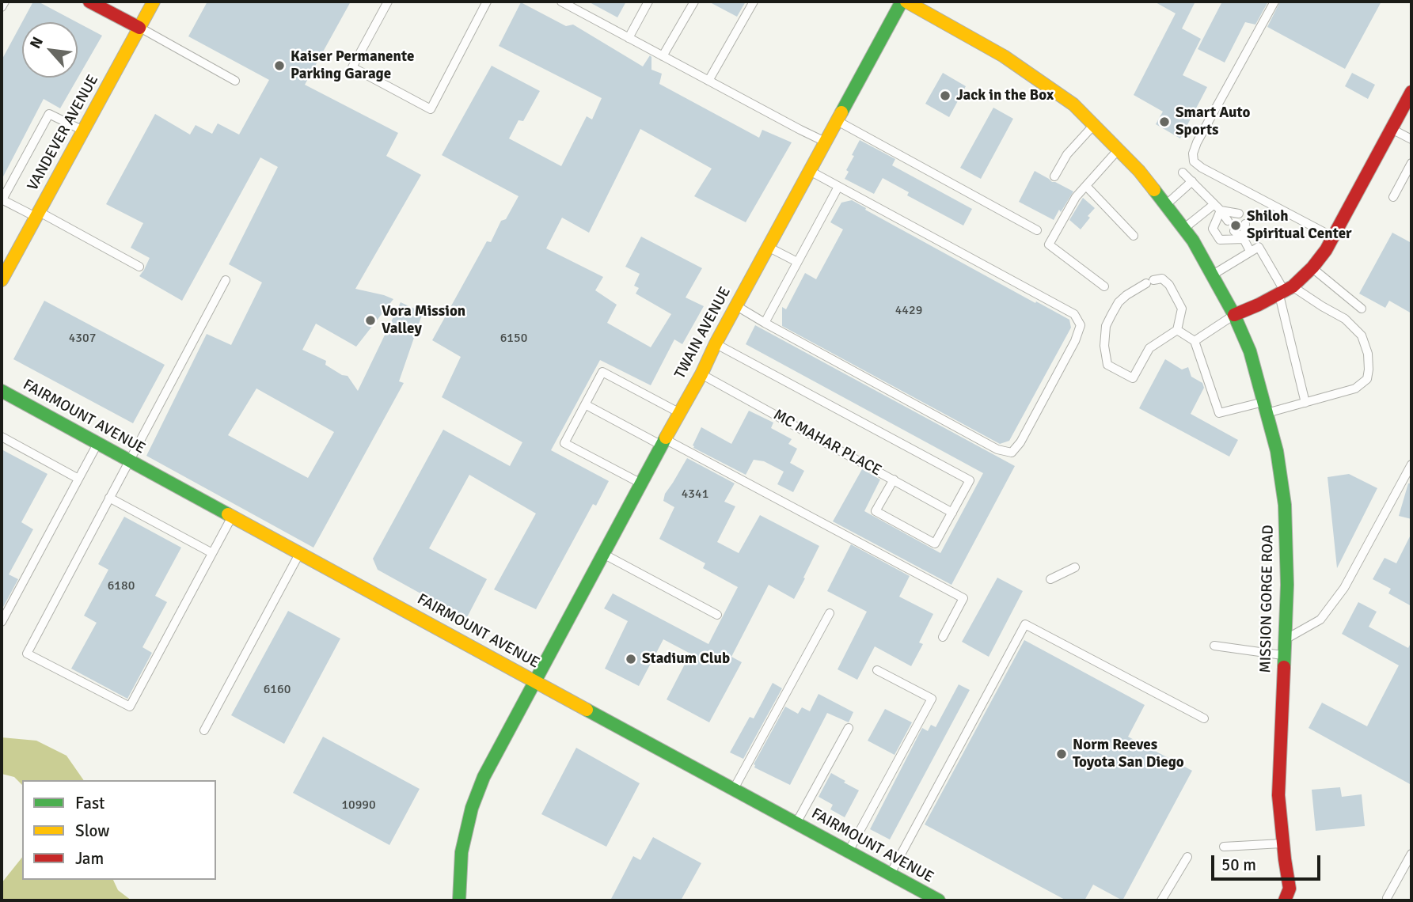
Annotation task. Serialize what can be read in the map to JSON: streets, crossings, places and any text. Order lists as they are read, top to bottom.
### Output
{
  "streets": {
    "main road": [
      "VANDEVER AVENUE",
      "TWAIN AVENUE",
      "FAIRMOUNT AVENUE",
      "MISSION GORGE ROAD"
    ],
    "lane": ["MC MAHAR PLACE"]
  },
  "crossings": [
    ["TWAIN AVENUE", "FAIRMOUNT AVENUE"],
    ["TWAIN AVENUE", "MC MAHAR PLACE"]
  ],
  "places": [
    "Kaiser Permanente Parking Garage",
    "Jack in the Box",
    "Smart Auto Sports",
    "Shiloh Spiritual Center",
    "Vora Mission Valley",
    "Stadium Club",
    "Norm Reeves Toyota San Diego"
  ],
  "house_numbers": [
    "4429",
    "4307",
    "6150",
    "4341",
    "6180",
    "6160",
    "10990"
  ],
  "legend": ["Fast", "Slow", "Jam"],
  "scale_bar": "50 m",
  "north": "top left"
}
